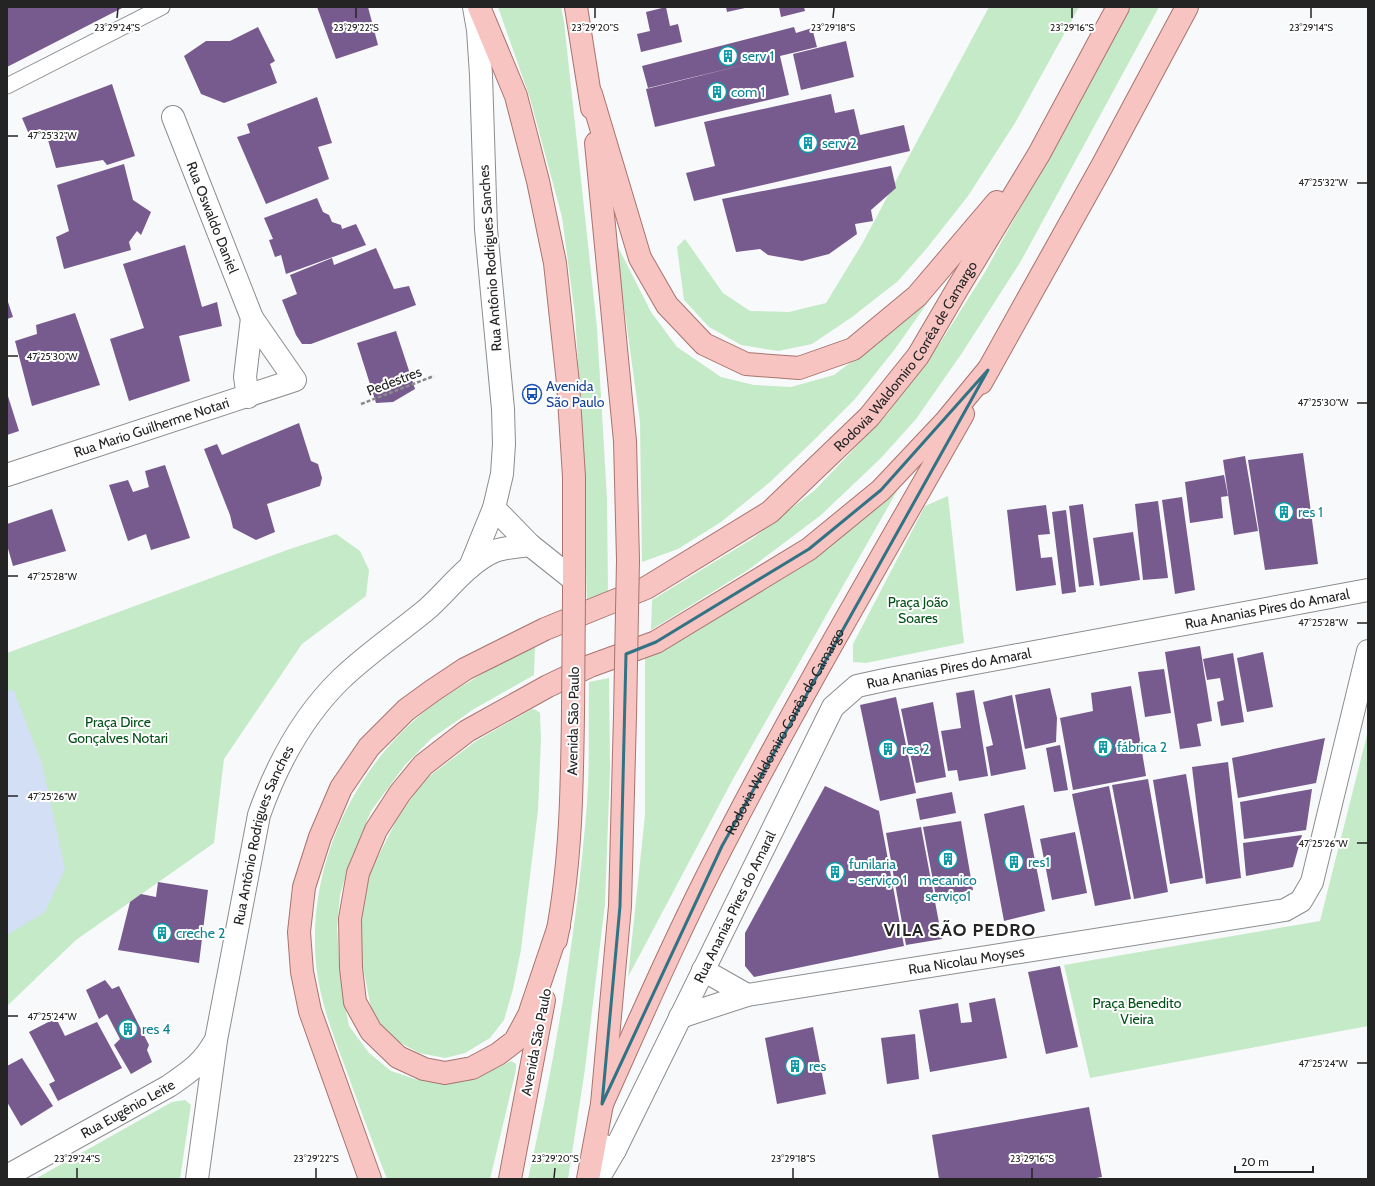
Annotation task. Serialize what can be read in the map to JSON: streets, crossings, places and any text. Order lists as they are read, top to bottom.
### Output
{
  "streets": {
    "main road": ["Rodovia Waldomiro Corrêa de Camargo", "Avenida São Paulo"],
    "street": [
      "Rua Oswaldo Daniel",
      "Rua Antônio Rodrigues Sanches",
      "Rua Mario Guilherme Notari",
      "Rua Ananias Pires do Amaral",
      "Rua Nicolau Moyses",
      "Rua Eugênio Leite"
    ],
    "path": ["Pedestres"]
  },
  "crossings": [
    ["Rua Oswaldo Daniel", "Rua Mario Guilherme Notari"],
    ["Rua Antônio Rodrigues Sanches", "Rua Eugênio Leite"],
    ["Rodovia Waldomiro Corrêa de Camargo", "Avenida São Paulo"],
    ["Rua Ananias Pires do Amaral", "Rua Nicolau Moyses"]
  ],
  "districts": ["VILA SÃO PEDRO"],
  "parks": ["Praça João Soares", "Praça Dirce Gonçalves Notari", "Praça Benedito Vieira"],
  "places": {
    "building": [
      "serv 1",
      "com 1",
      "serv 2",
      "res 1",
      "fábrica 2",
      "res 2",
      "mecanico serviço1",
      "res1",
      "funilaria - serviço 1",
      "creche 2",
      "res 4",
      "res"
    ],
    "bus stop": ["Avenida São Paulo"]
  },
  "scale_bar": "20 m",
  "coordinates": [
    "23°29'24\"S",
    "23°29'22\"S",
    "23°29'20\"S",
    "23°29'18\"S",
    "23°29'16\"S",
    "23°29'14\"S",
    "47°25'32\"W",
    "47°25'30\"W",
    "47°25'28\"W",
    "47°25'26\"W",
    "47°25'24\"W"
  ]
}
